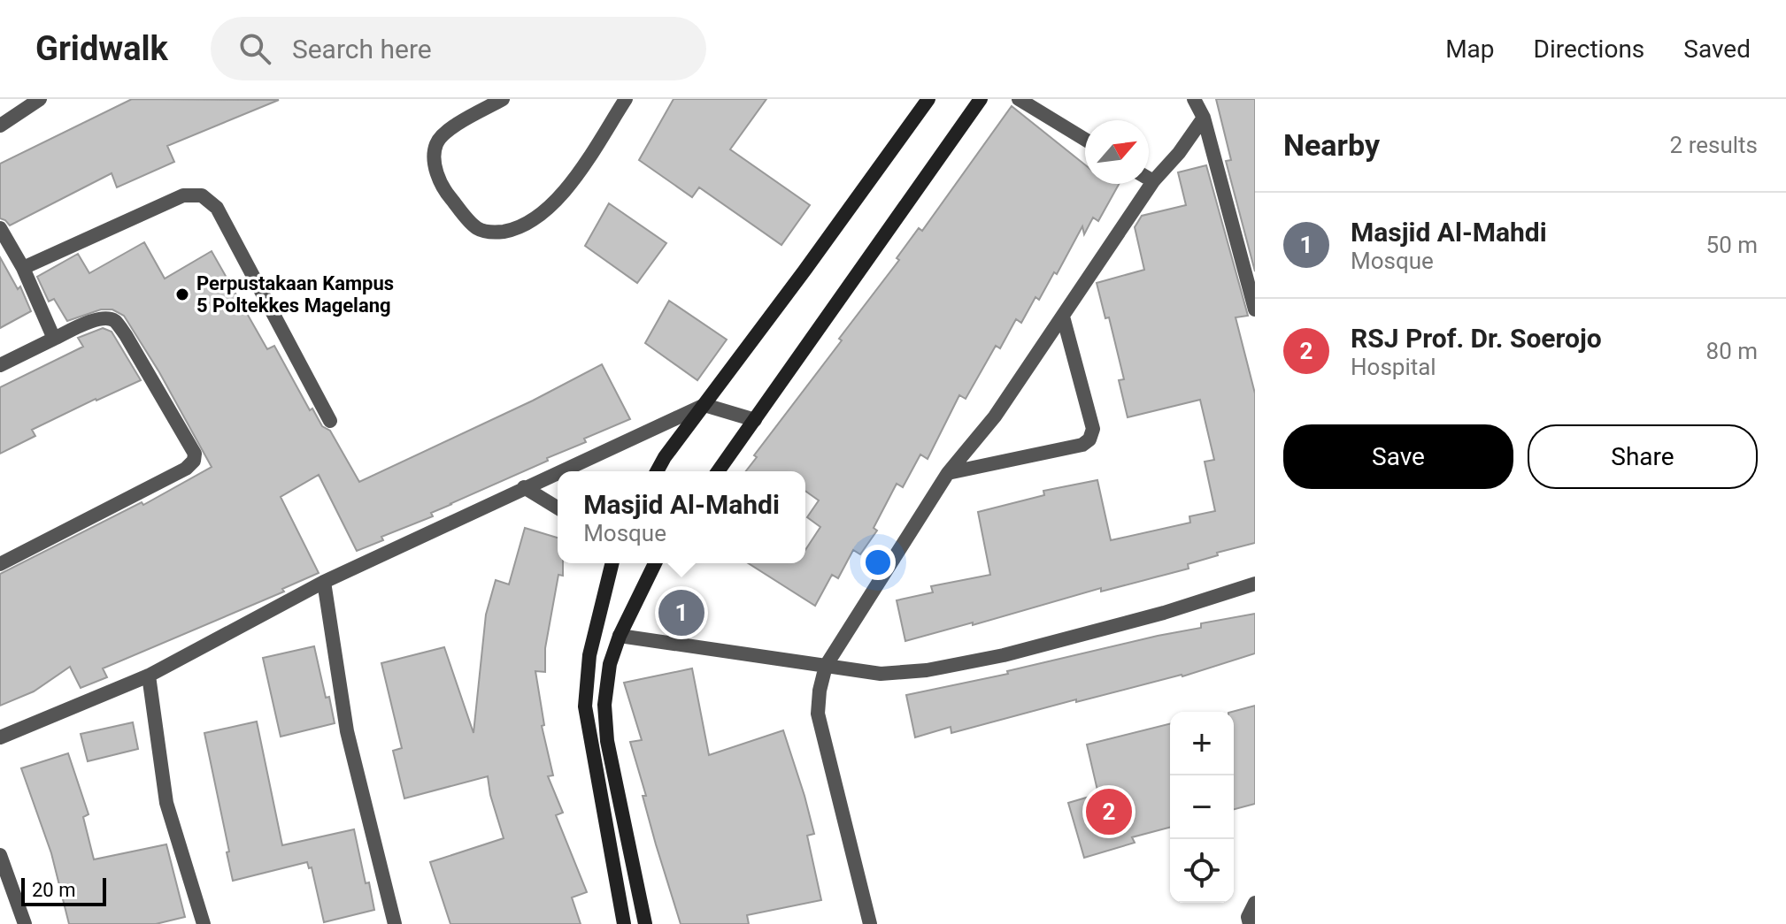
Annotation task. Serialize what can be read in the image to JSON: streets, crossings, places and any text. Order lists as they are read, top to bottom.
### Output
{
  "places": ["Perpustakaan Kampus 5 Poltekkes Magelang"],
  "scale_bar": "20 m",
  "north": "top right",
  "page": {
    "header": "Gridwalk",
    "search": "Search here",
    "nav": ["Map", "Directions", "Saved"],
    "heading": ["Nearby", "2 results"],
    "list": [
      {
        "mark": "1",
        "name": "Masjid Al-Mahdi",
        "note": "Mosque",
        "value": "50 m"
      },
      {
        "mark": "2",
        "name": "RSJ Prof. Dr. Soerojo",
        "note": "Hospital",
        "value": "80 m"
      }
    ],
    "buttons": ["Save", "Share"],
    "popup": ["Masjid Al-Mahdi", "Mosque"],
    "pins": ["1", "2"],
    "map_buttons": ["+", "−"],
    "scale": "20 m"
  }
}
